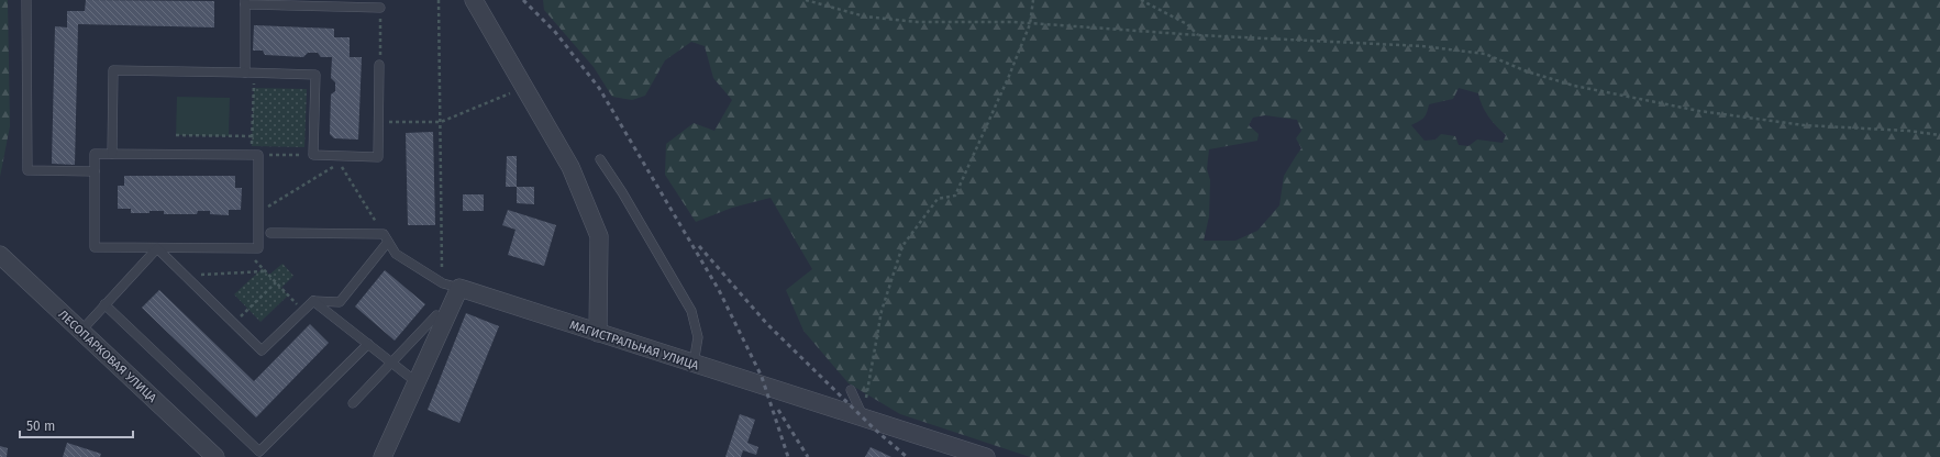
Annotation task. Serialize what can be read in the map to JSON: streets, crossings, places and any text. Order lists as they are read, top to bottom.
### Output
{
  "streets": {
    "street": ["МАГИСТРАЛЬНАЯ УЛИЦА", "ЛЕСОПАРКОВАЯ УЛИЦА"]
  },
  "scale_bar": "50 m"
}
